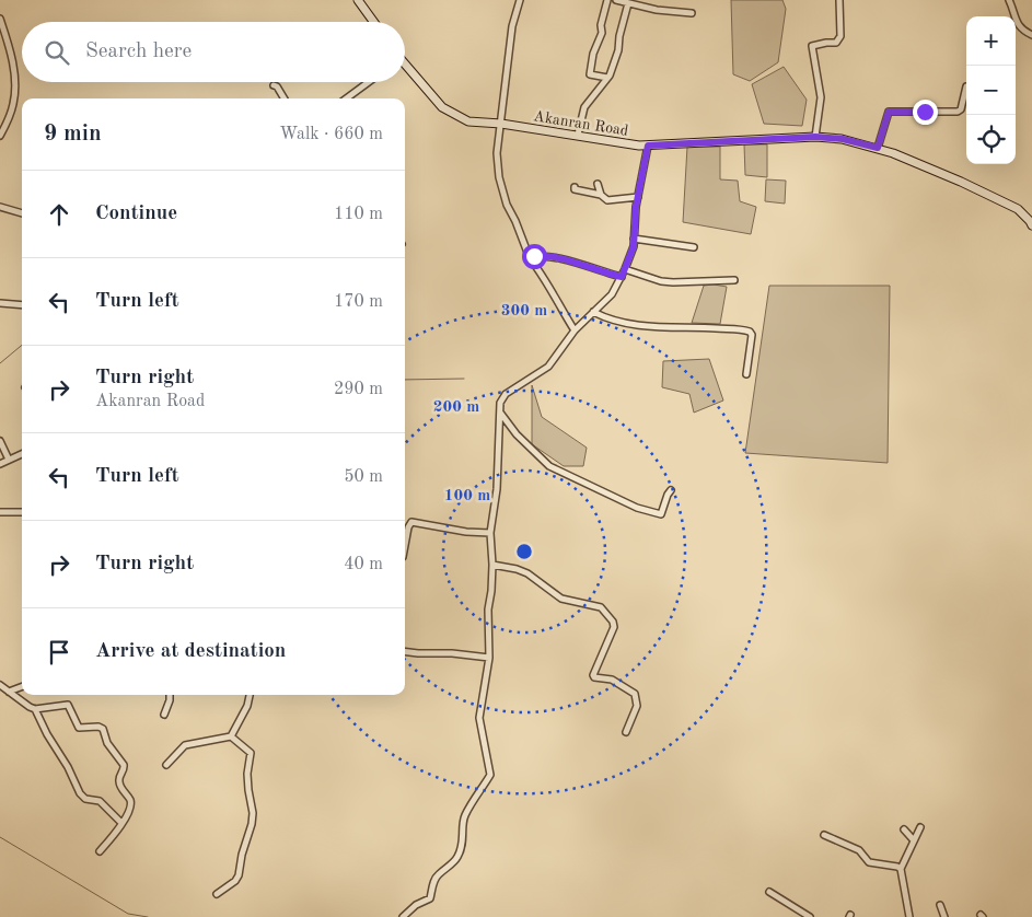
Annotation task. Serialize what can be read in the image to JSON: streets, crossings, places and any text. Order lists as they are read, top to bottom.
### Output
{
  "streets": {
    "main road": ["Akanran Road"]
  },
  "page": {
    "map_buttons": ["+", "−"],
    "search": "Search here",
    "heading": ["9 min", "Walk · 660 m"],
    "list": [
      ["Continue", "110 m"],
      ["Turn left", "170 m"],
      ["Turn right", "Akanran Road", "290 m"],
      ["Turn left", "50 m"],
      ["Turn right", "40 m"],
      "Arrive at destination"
    ]
  },
  "rings": ["300 m", "200 m", "100 m"]
}
